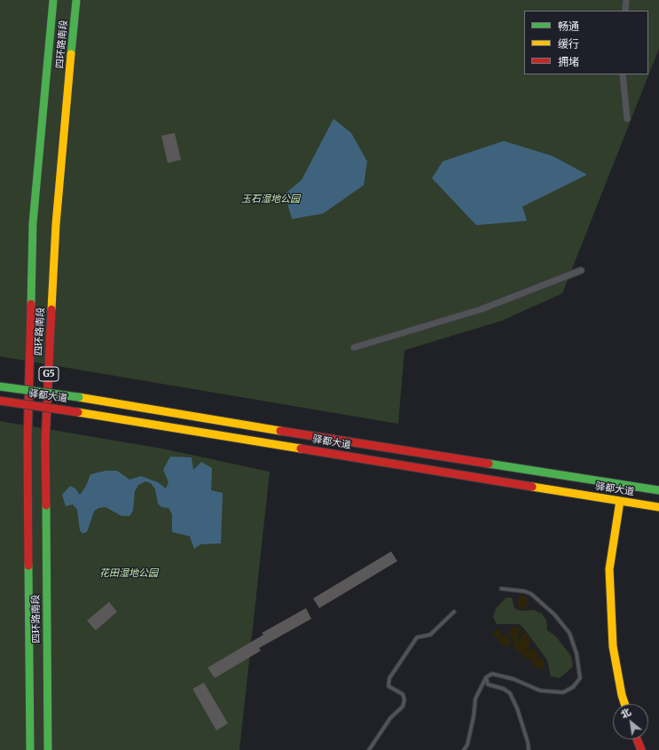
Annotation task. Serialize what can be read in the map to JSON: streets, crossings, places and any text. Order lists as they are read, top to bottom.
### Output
{
  "streets": {
    "main road": ["四环路南段", "G5", "驿都大道"]
  },
  "parks": ["玉石湿地公园", "花田湿地公园"],
  "legend": ["畅通", "缓行", "拥堵"],
  "north": "top left"
}
